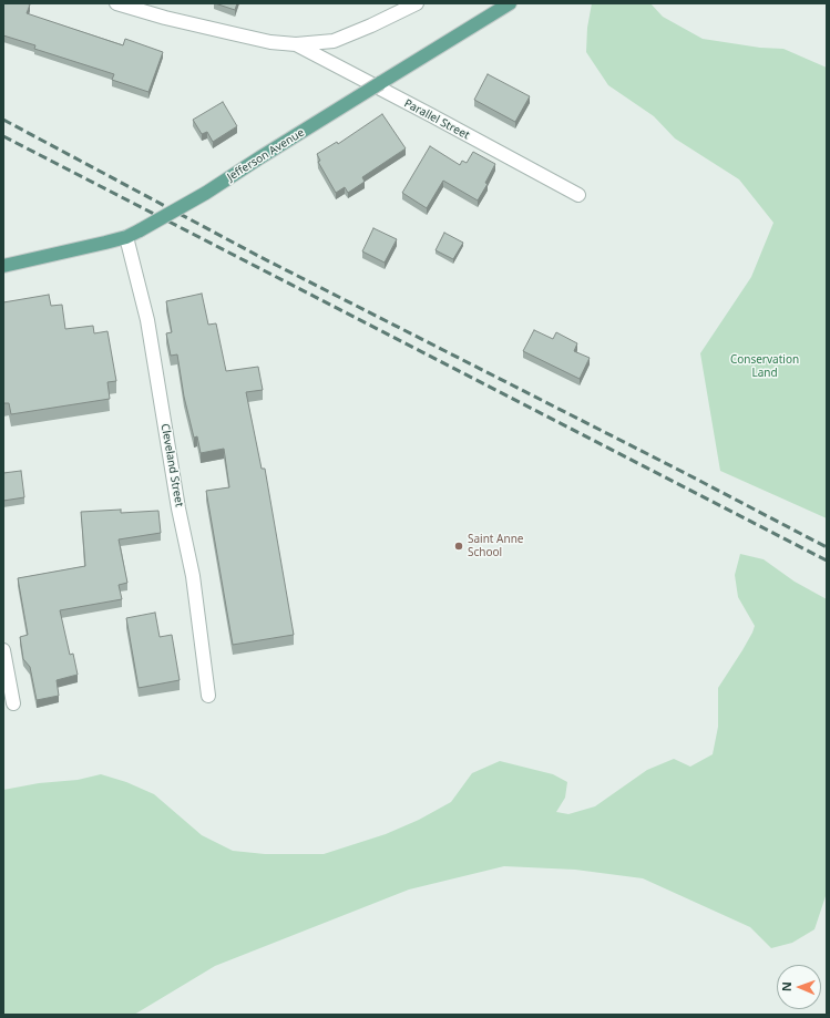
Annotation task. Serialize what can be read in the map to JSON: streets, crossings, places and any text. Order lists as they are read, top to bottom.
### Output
{
  "streets": {
    "main road": ["Jefferson Avenue"],
    "street": ["Parallel Street", "Cleveland Street"]
  },
  "crossings": [
    ["Jefferson Avenue", "Cleveland Street"]
  ],
  "parks": ["Conservation Land"],
  "places": ["Saint Anne School"],
  "north": "left"
}
